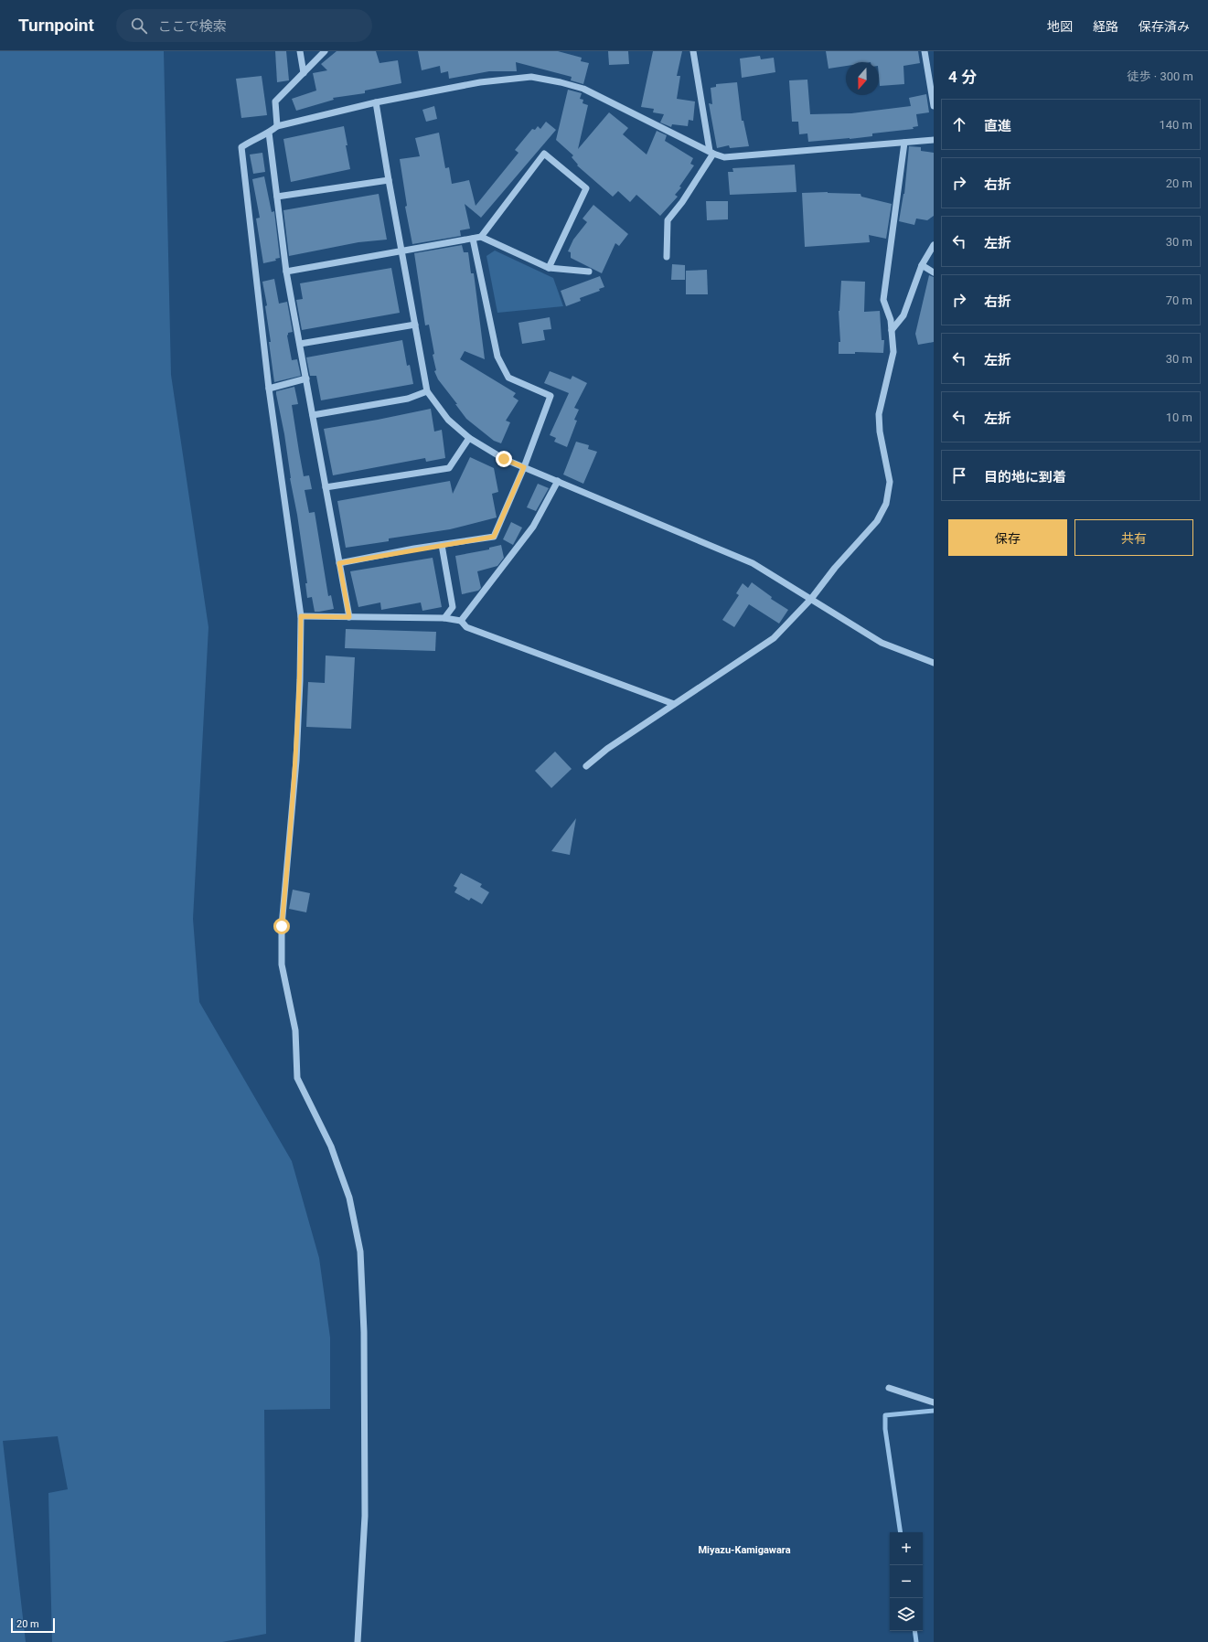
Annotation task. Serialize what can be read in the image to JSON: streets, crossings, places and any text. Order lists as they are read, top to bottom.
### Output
{
  "districts": ["Miyazu-Kamigawara"],
  "scale_bar": "20 m",
  "north": "bottom",
  "page": {
    "header": "Turnpoint",
    "search": "ここで検索",
    "nav": ["地図", "経路", "保存済み"],
    "heading": ["4 分", "徒歩 · 300 m"],
    "list": [
      ["直進", "140 m"],
      ["右折", "20 m"],
      ["左折", "30 m"],
      ["右折", "70 m"],
      ["左折", "30 m"],
      ["左折", "10 m"],
      "目的地に到着"
    ],
    "buttons": ["保存", "共有"],
    "map_buttons": ["+", "−"],
    "scale": "20 m"
  }
}
